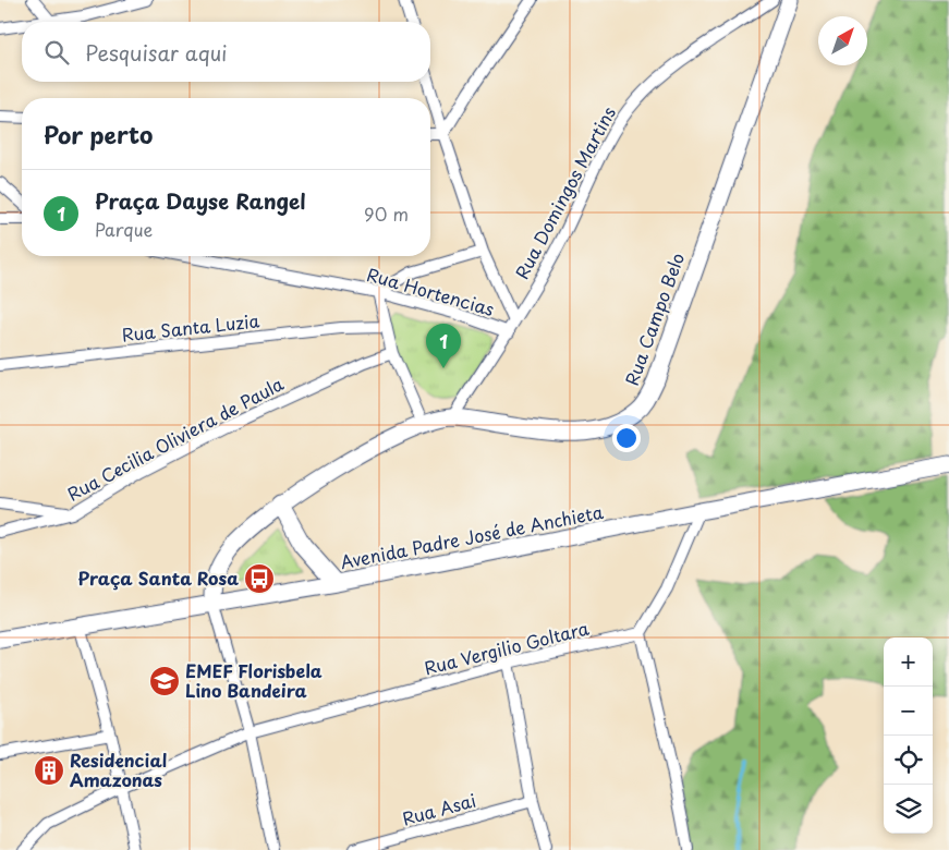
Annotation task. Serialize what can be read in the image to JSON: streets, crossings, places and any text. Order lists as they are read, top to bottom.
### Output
{
  "streets": {
    "street": [
      "Rua Domingos Martins",
      "Rua Hortencias",
      "Rua Campo Belo",
      "Rua Santa Luzia",
      "Rua Cecilia Oliviera de Paula",
      "Avenida Padre José de Anchieta",
      "Rua Vergilio Goltara",
      "Rua Asai"
    ]
  },
  "crossings": [
    ["Rua Domingos Martins", "Rua Hortencias"],
    ["Rua Domingos Martins", "Rua Campo Belo"],
    ["Rua Campo Belo", "Avenida Padre José de Anchieta"]
  ],
  "places": {
    "bus stop": ["Praça Santa Rosa"],
    "school or university": ["EMEF Florisbela Lino Bandeira"],
    "building": ["Residencial Amazonas"]
  },
  "north": "top right",
  "page": {
    "search": "Pesquisar aqui",
    "heading": "Por perto",
    "list": [
      {
        "mark": "1",
        "name": "Praça Dayse Rangel",
        "note": "Parque",
        "value": "90 m"
      }
    ],
    "pins": "1",
    "map_buttons": ["+", "−"]
  }
}
